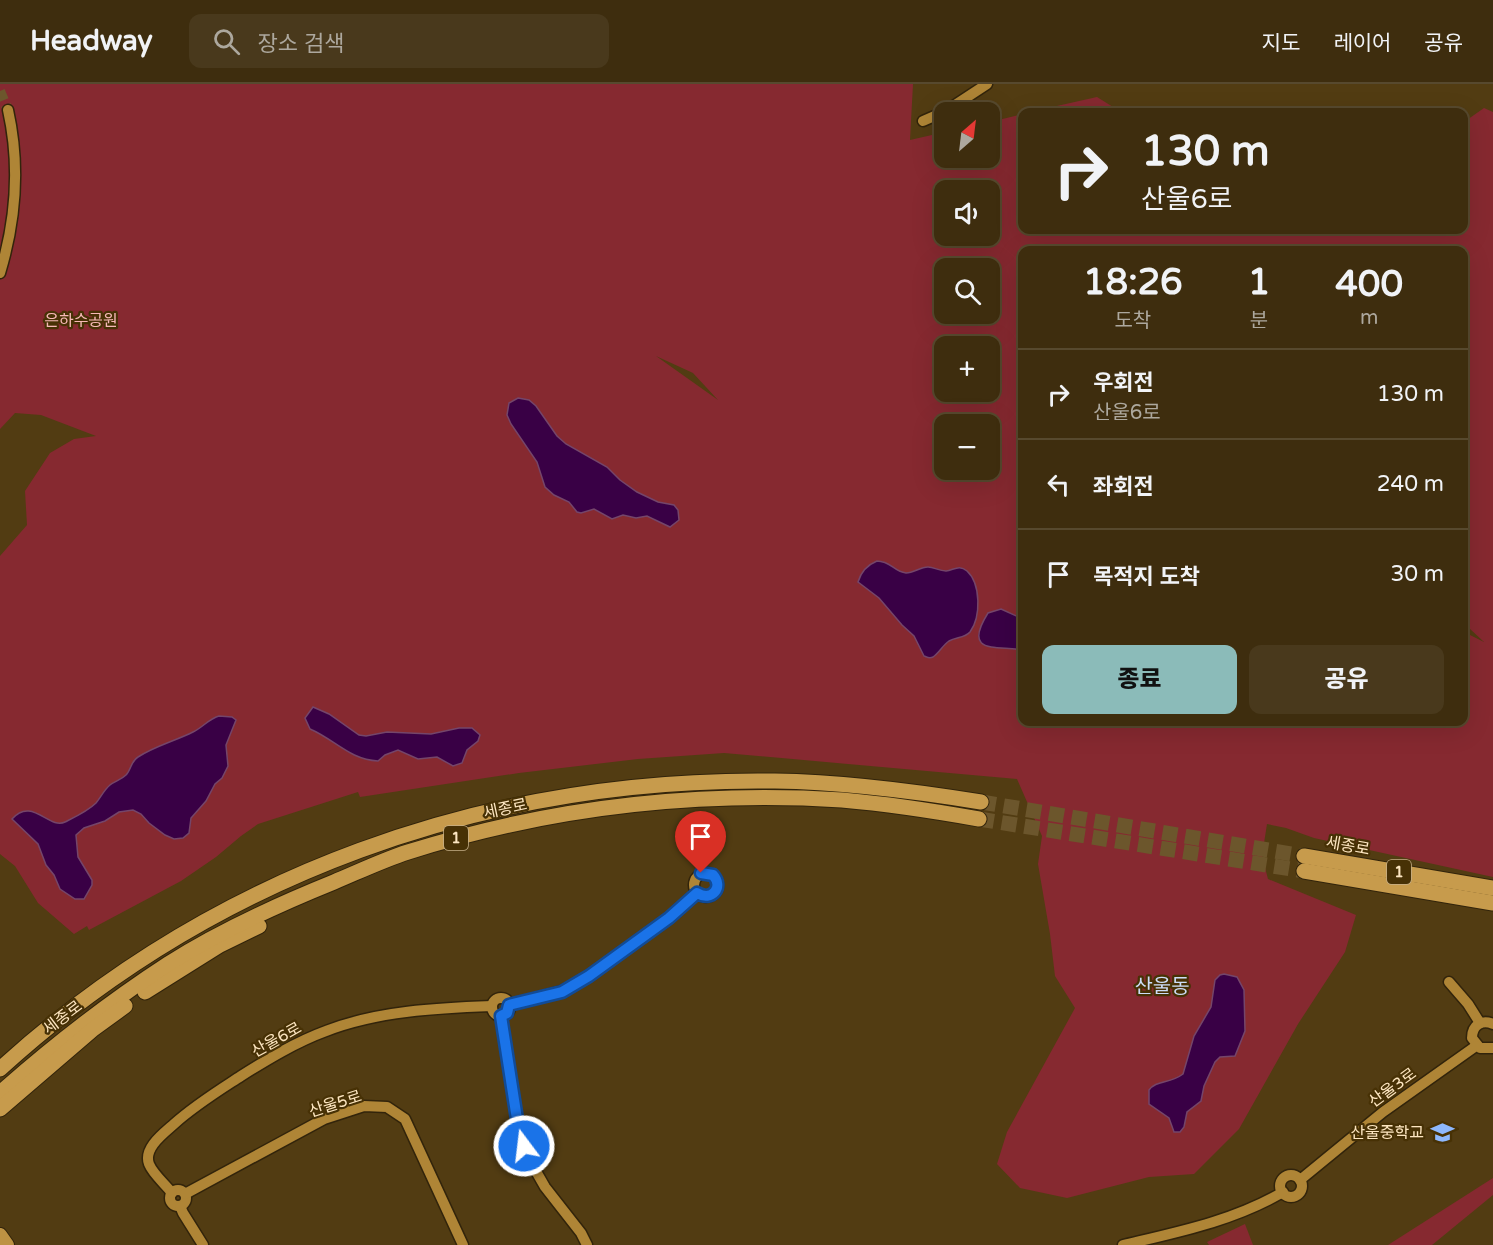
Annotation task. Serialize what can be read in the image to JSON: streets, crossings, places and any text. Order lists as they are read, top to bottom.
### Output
{
  "streets": {
    "highway": ["세종로", "1"],
    "street": ["산울6로", "산울3로", "산울5로"]
  },
  "crossings": [
    ["산울6로", "산울5로"]
  ],
  "districts": ["산울동"],
  "parks": ["은하수공원"],
  "places": {
    "school or university": ["산울중학교"]
  },
  "north": "top right",
  "page": {
    "header": "Headway",
    "search": "장소 검색",
    "nav": ["지도", "레이어", "공유"],
    "map_buttons": ["+", "−"],
    "turn": ["130 m", "산울6로"],
    "eta": [
      "18:26",
      "도착",
      "1",
      "분",
      "400",
      "m"
    ],
    "list": [
      {
        "name": "우회전",
        "note": "산울6로",
        "value": "130 m"
      },
      {
        "name": "좌회전",
        "value": "240 m"
      },
      {
        "name": "목적지 도착",
        "value": "30 m"
      }
    ],
    "buttons": ["종료", "공유"]
  }
}
